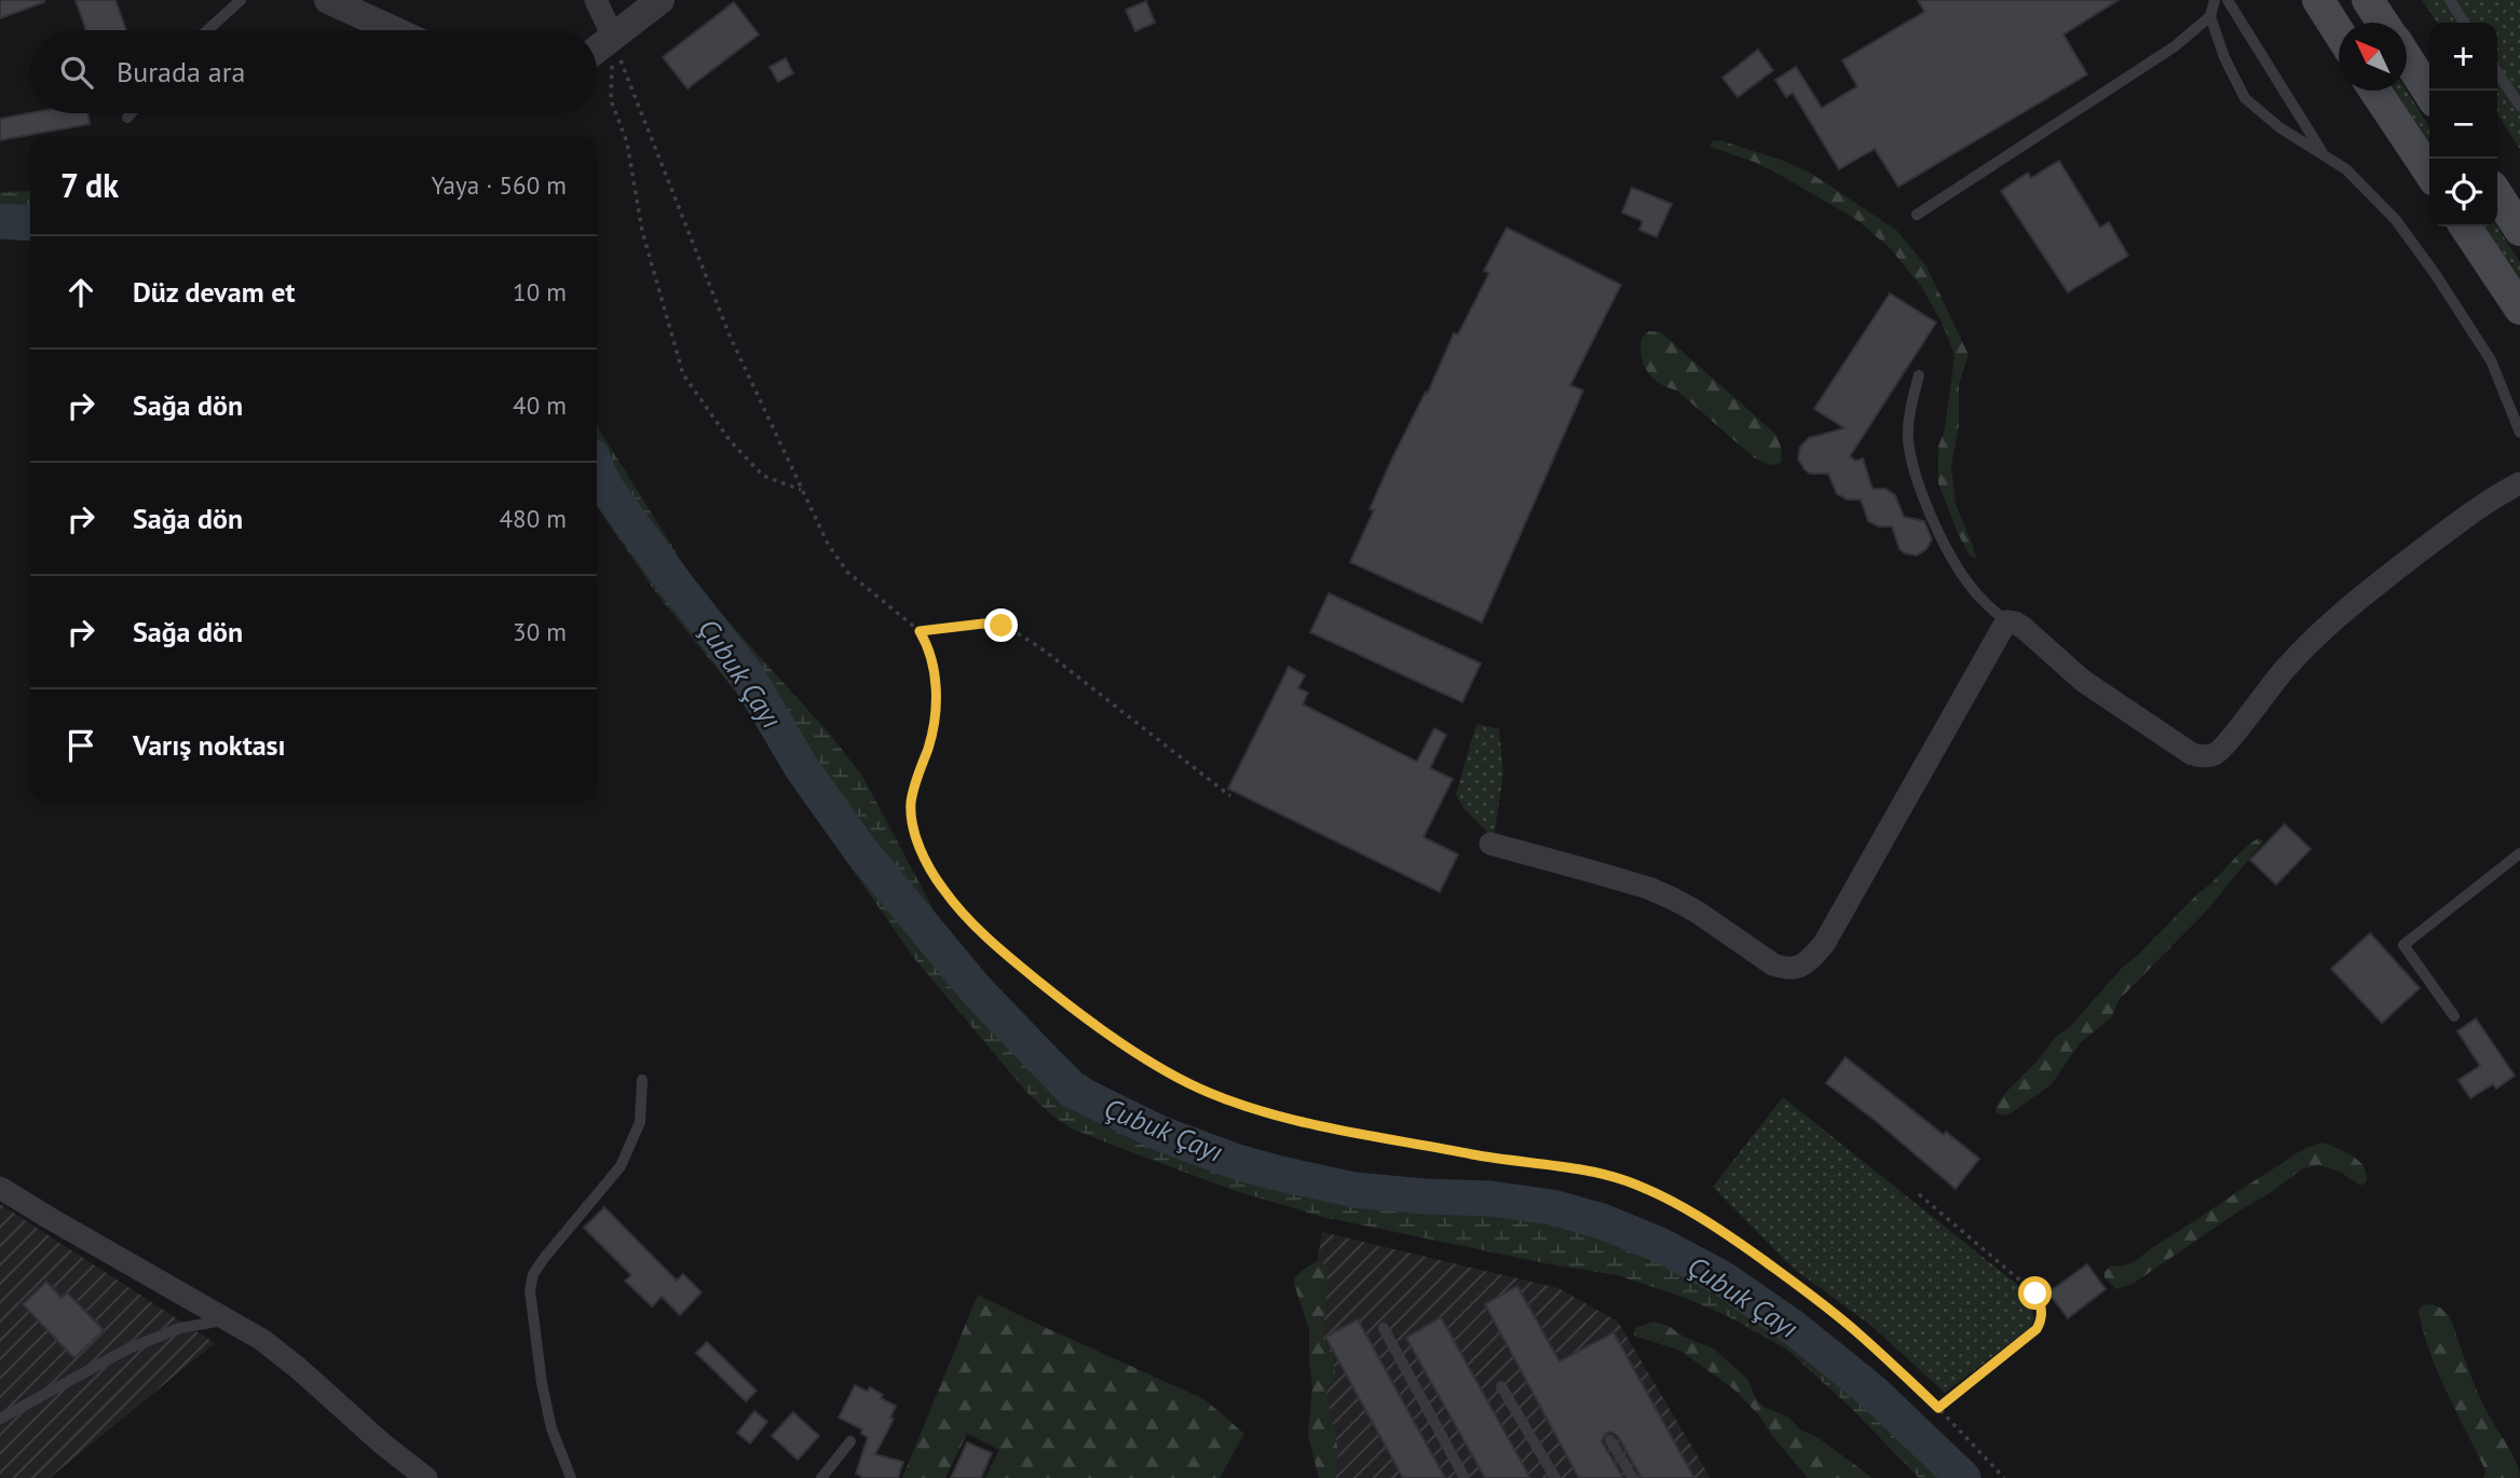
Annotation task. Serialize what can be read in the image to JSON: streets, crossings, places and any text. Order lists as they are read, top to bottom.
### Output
{
  "water": ["Çubuk Çayı"],
  "north": "top left",
  "page": {
    "map_buttons": ["+", "−"],
    "search": "Burada ara",
    "heading": ["7 dk", "Yaya · 560 m"],
    "list": [
      ["Düz devam et", "10 m"],
      ["Sağa dön", "40 m"],
      ["Sağa dön", "480 m"],
      ["Sağa dön", "30 m"],
      "Varış noktası"
    ]
  }
}
